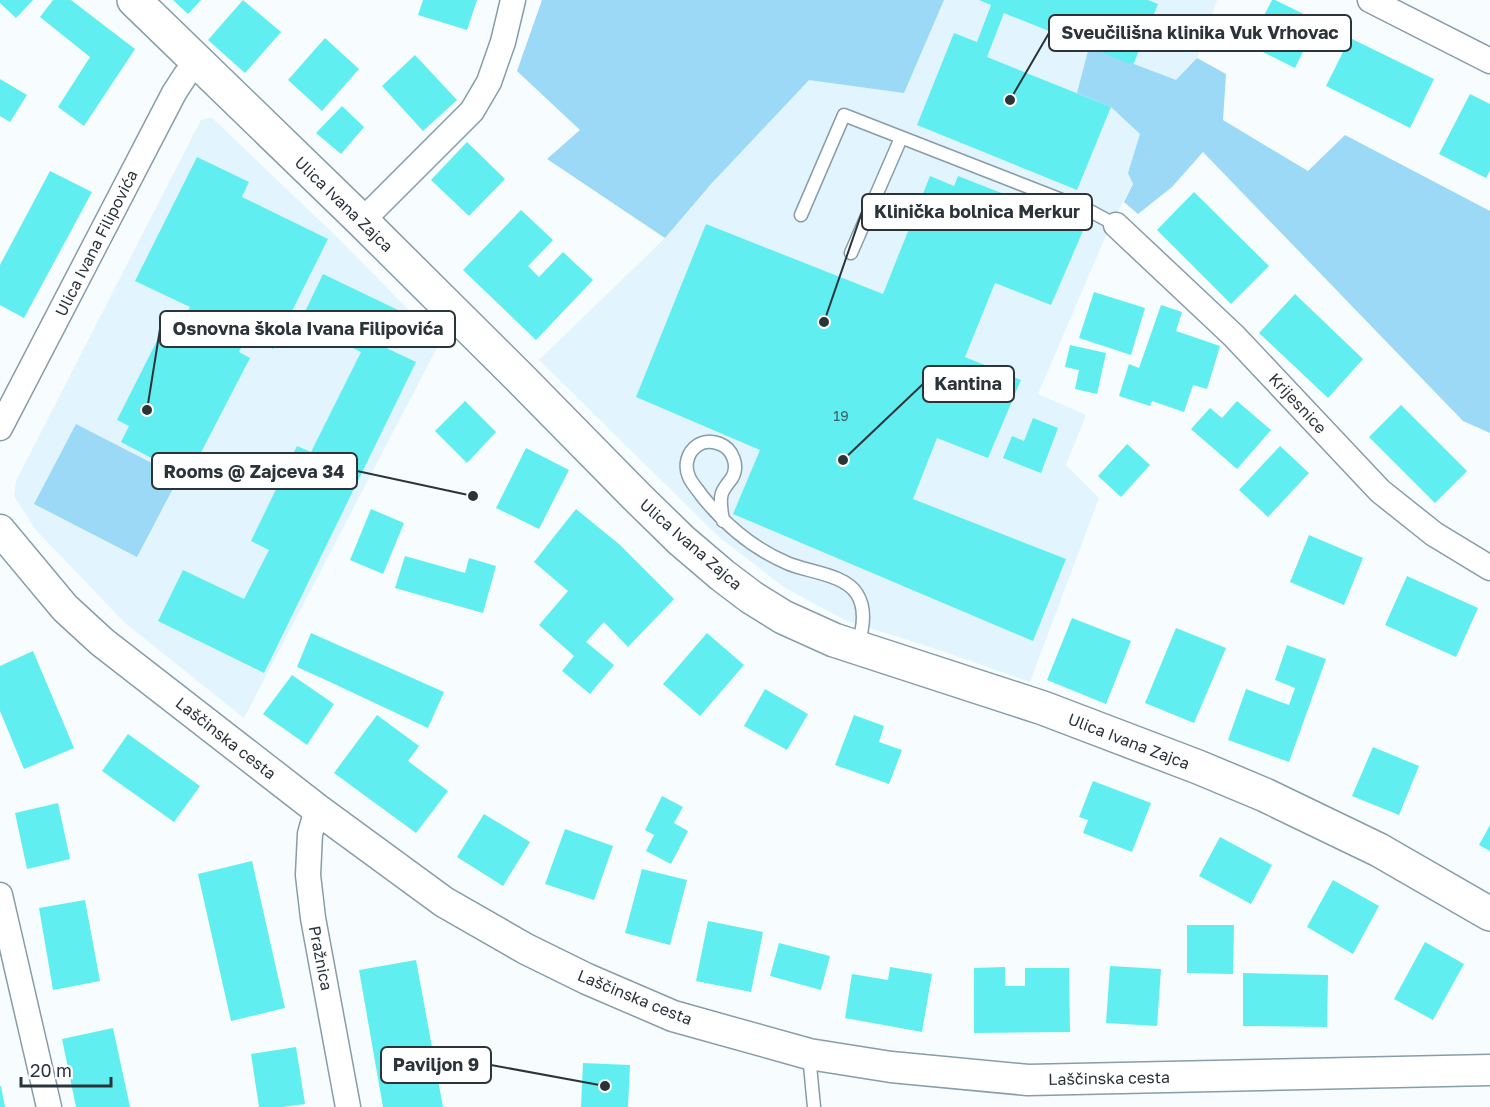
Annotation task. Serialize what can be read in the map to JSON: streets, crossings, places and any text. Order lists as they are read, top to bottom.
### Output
{
  "streets": {
    "main road": ["Ulica Ivana Zajca"],
    "street": [
      "Ulica Ivana Filipovića",
      "Krijesnice",
      "Laščinska cesta",
      "Pražnica"
    ]
  },
  "crossings": [
    ["Ulica Ivana Zajca", "Ulica Ivana Filipovića"],
    ["Laščinska cesta", "Pražnica"]
  ],
  "places": [
    "Sveučilišna klinika Vuk Vrhovac",
    "Klinička bolnica Merkur",
    "Osnovna škola Ivana Filipovića",
    "Kantina",
    "Rooms @ Zajceva 34",
    "Paviljon 9"
  ],
  "house_numbers": ["19"],
  "scale_bar": "20 m"
}
